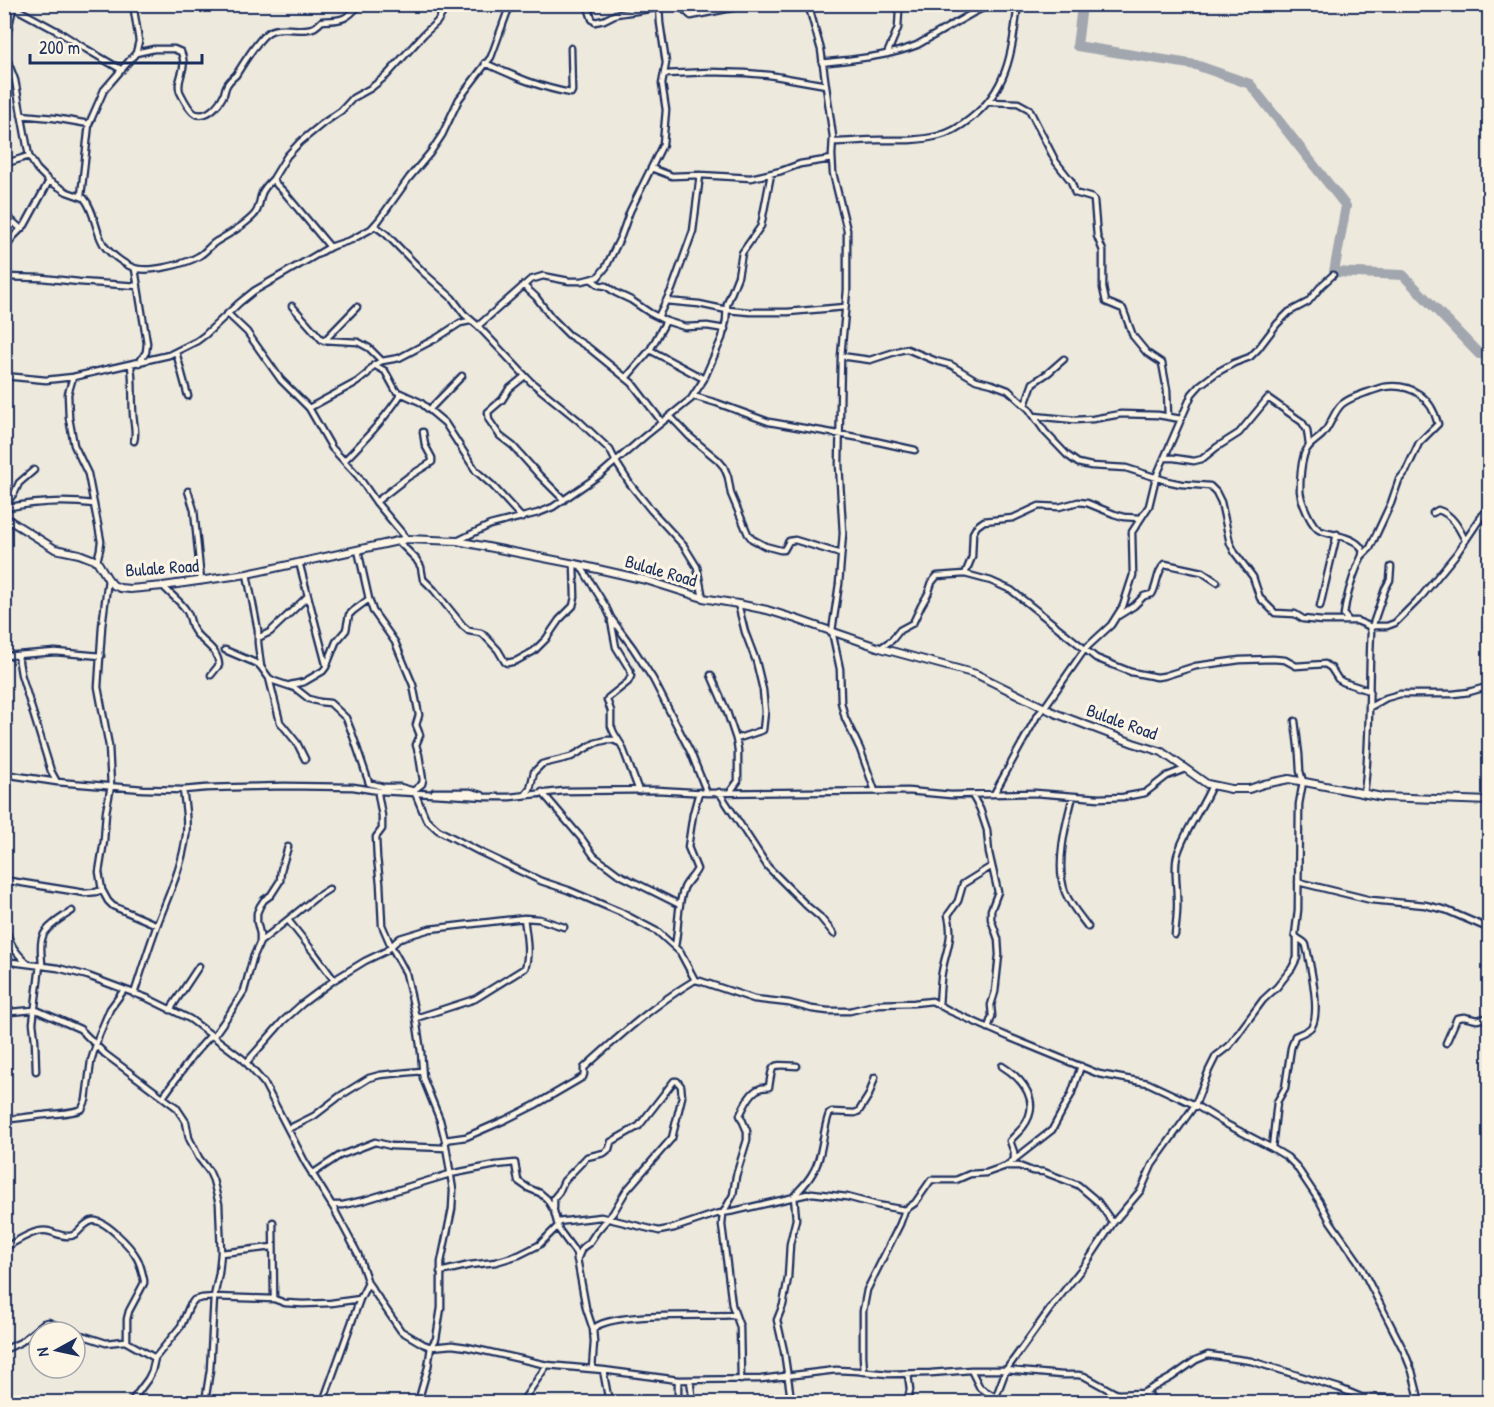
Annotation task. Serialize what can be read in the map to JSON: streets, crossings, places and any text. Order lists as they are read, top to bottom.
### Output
{
  "streets": {
    "street": ["Bulale Road"]
  },
  "scale_bar": "200 m",
  "north": "left"
}
